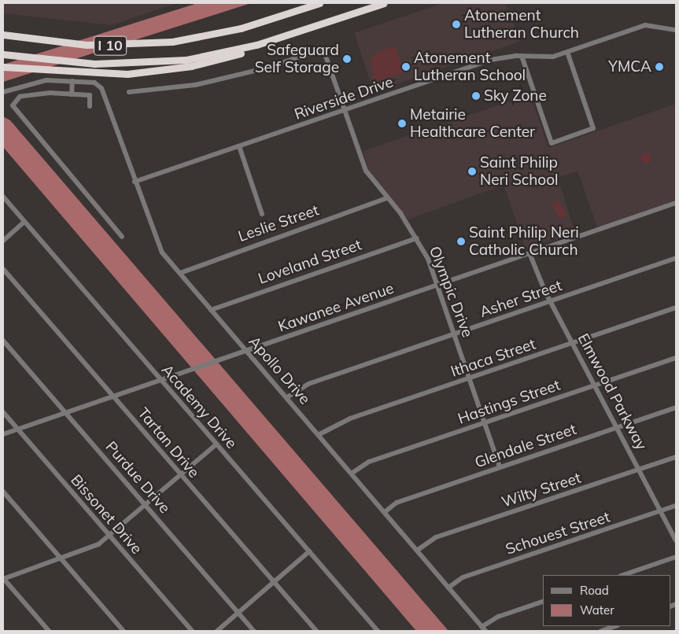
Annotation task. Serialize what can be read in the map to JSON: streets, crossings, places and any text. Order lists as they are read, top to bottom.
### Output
{
  "streets": {
    "highway": ["I 10"],
    "street": [
      "Riverside Drive",
      "Leslie Street",
      "Loveland Street",
      "Olympic Drive",
      "Asher Street",
      "Kawanee Avenue",
      "Ithaca Street",
      "Apollo Drive",
      "Elmwood Parkway",
      "Hastings Street",
      "Academy Drive",
      "Tartan Drive",
      "Glendale Street",
      "Purdue Drive",
      "Wilty Street",
      "Bissonet Drive",
      "Schouest Street"
    ]
  },
  "crossings": [
    ["Riverside Drive", "Olympic Drive"],
    ["Riverside Drive", "Apollo Drive"],
    ["Leslie Street", "Olympic Drive"],
    ["Leslie Street", "Apollo Drive"],
    ["Loveland Street", "Olympic Drive"],
    ["Loveland Street", "Apollo Drive"],
    ["Olympic Drive", "Asher Street"],
    ["Olympic Drive", "Kawanee Avenue"],
    ["Olympic Drive", "Ithaca Street"],
    ["Olympic Drive", "Hastings Street"],
    ["Olympic Drive", "Glendale Street"],
    ["Asher Street", "Apollo Drive"],
    ["Asher Street", "Elmwood Parkway"],
    ["Kawanee Avenue", "Apollo Drive"],
    ["Kawanee Avenue", "Elmwood Parkway"],
    ["Kawanee Avenue", "Academy Drive"],
    ["Kawanee Avenue", "Tartan Drive"],
    ["Kawanee Avenue", "Purdue Drive"],
    ["Kawanee Avenue", "Bissonet Drive"],
    ["Ithaca Street", "Apollo Drive"],
    ["Ithaca Street", "Elmwood Parkway"],
    ["Apollo Drive", "Hastings Street"],
    ["Apollo Drive", "Glendale Street"],
    ["Apollo Drive", "Wilty Street"],
    ["Apollo Drive", "Schouest Street"],
    ["Elmwood Parkway", "Hastings Street"],
    ["Elmwood Parkway", "Glendale Street"],
    ["Elmwood Parkway", "Wilty Street"],
    ["Elmwood Parkway", "Schouest Street"]
  ],
  "places": [
    "Atonement Lutheran Church",
    "Safeguard Self Storage",
    "Atonement Lutheran School",
    "YMCA",
    "Sky Zone",
    "Metairie Healthcare Center",
    "Saint Philip Neri School",
    "Saint Philip Neri Catholic Church"
  ],
  "legend": ["Road", "Water"]
}
